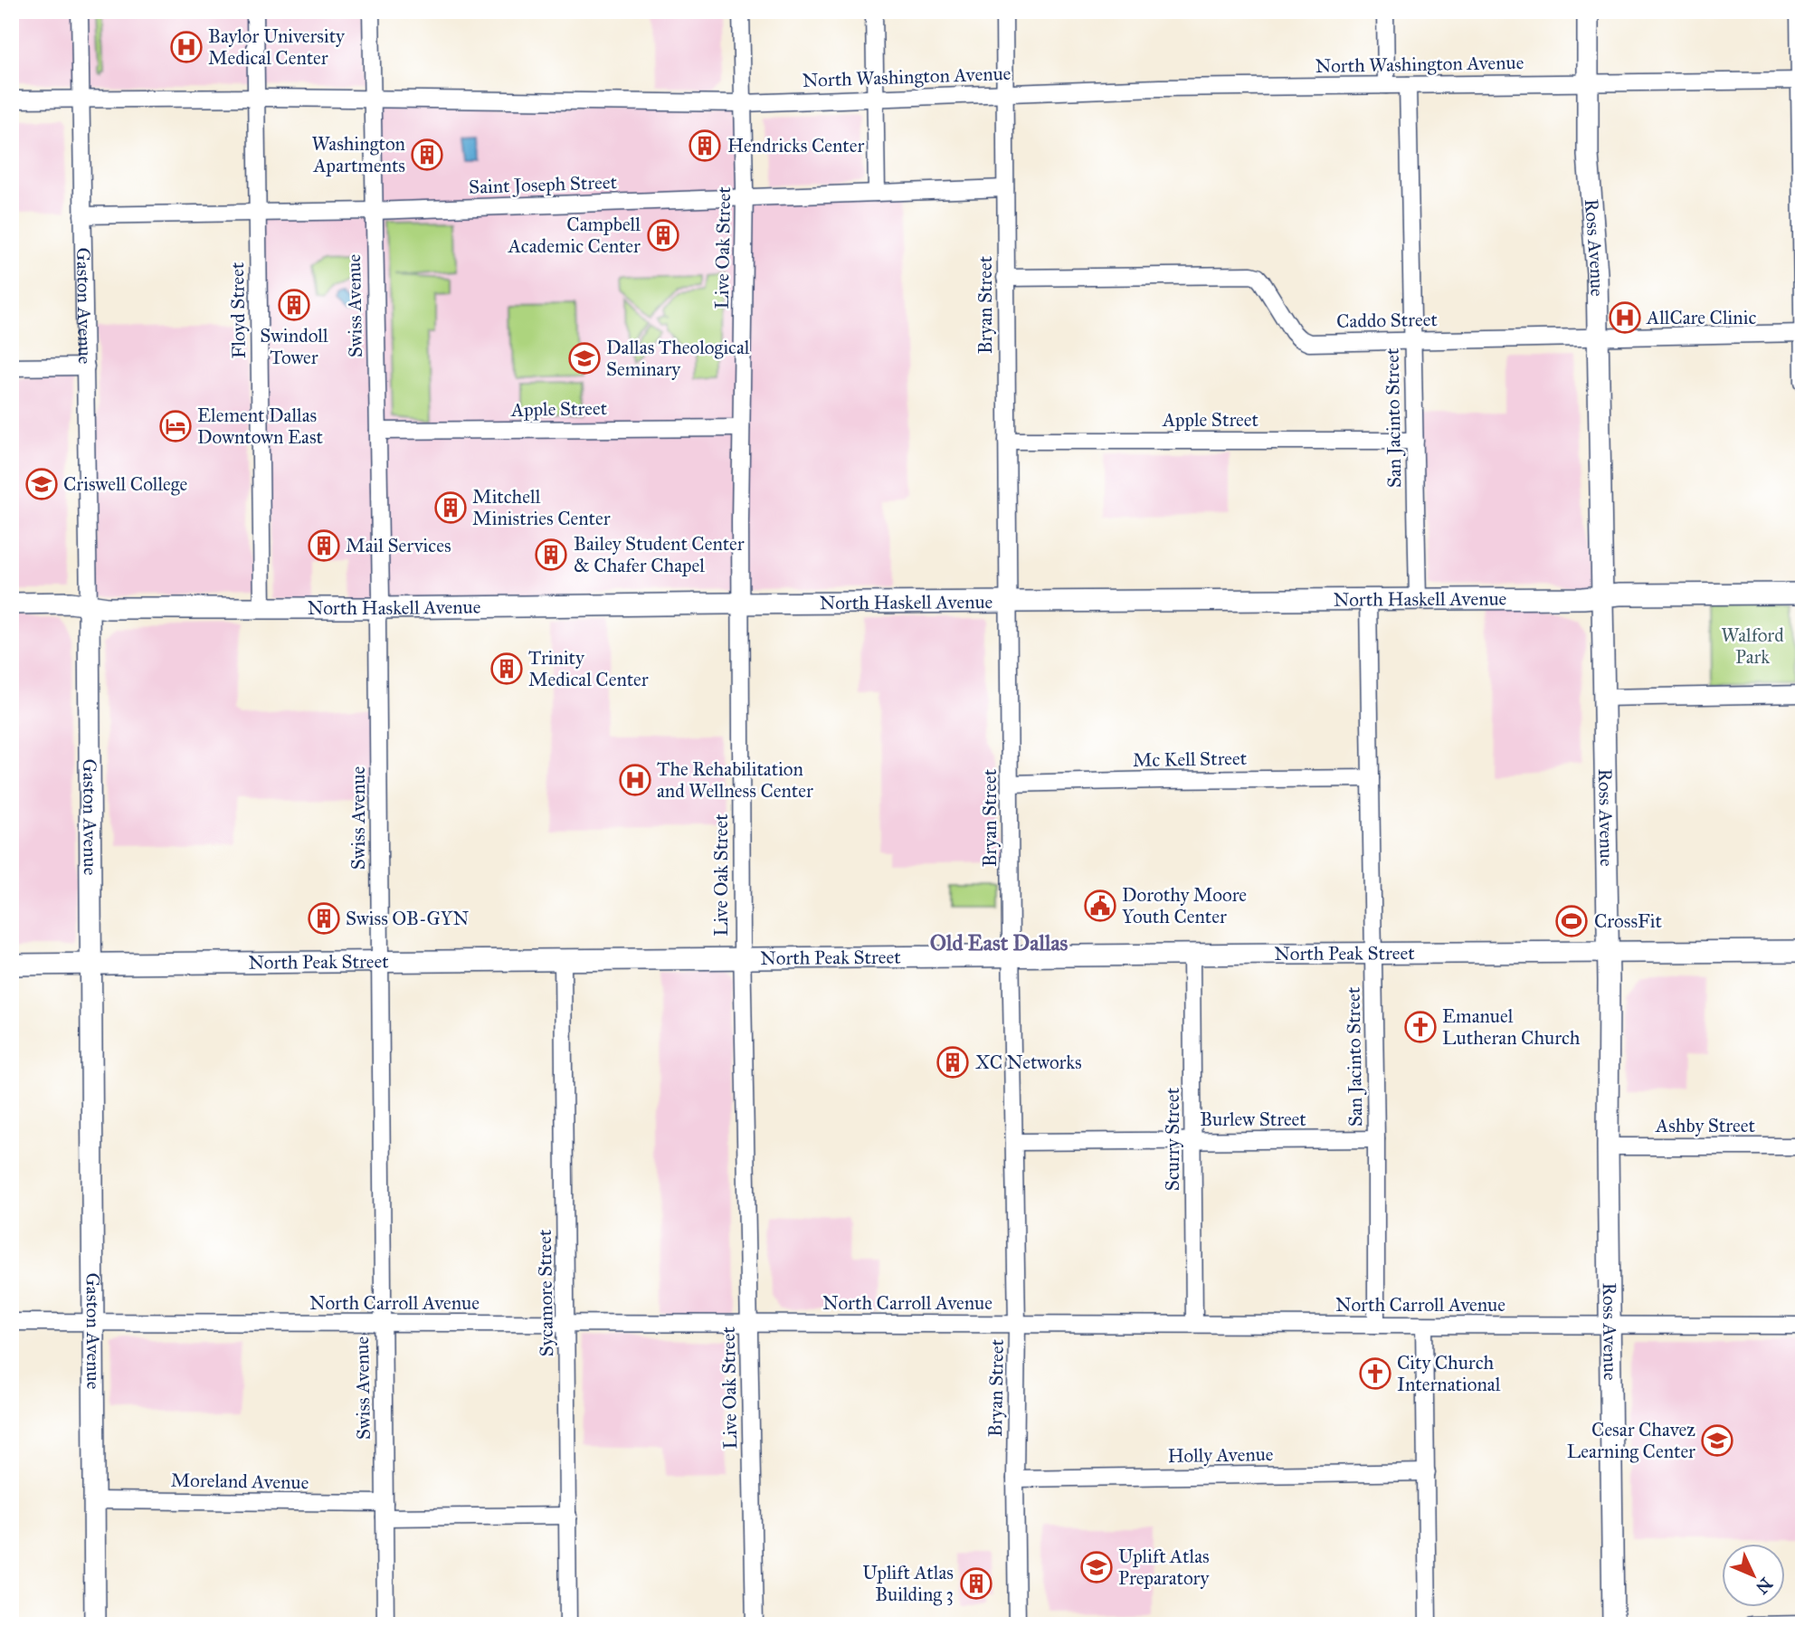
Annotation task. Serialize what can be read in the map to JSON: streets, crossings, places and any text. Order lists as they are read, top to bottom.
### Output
{
  "streets": {
    "main road": [
      "Ross Avenue",
      "Gaston Avenue",
      "North Haskell Avenue",
      "North Peak Street"
    ],
    "street": [
      "North Washington Avenue",
      "Saint Joseph Street",
      "Live Oak Street",
      "Bryan Street",
      "Swiss Avenue",
      "Floyd Street",
      "Caddo Street",
      "Apple Street",
      "San Jacinto Street",
      "Mc Kell Street",
      "Burlew Street",
      "Ashby Street",
      "Scurry Street",
      "Sycamore Street",
      "North Carroll Avenue",
      "Holly Avenue",
      "Moreland Avenue"
    ]
  },
  "crossings": [
    ["North Washington Avenue", "Live Oak Street"],
    ["North Washington Avenue", "Ross Avenue"],
    ["North Washington Avenue", "Gaston Avenue"],
    ["North Washington Avenue", "Bryan Street"],
    ["North Washington Avenue", "Swiss Avenue"],
    ["North Washington Avenue", "Floyd Street"],
    ["North Washington Avenue", "San Jacinto Street"],
    ["Saint Joseph Street", "Live Oak Street"],
    ["Saint Joseph Street", "Gaston Avenue"],
    ["Saint Joseph Street", "Bryan Street"],
    ["Saint Joseph Street", "Swiss Avenue"],
    ["Saint Joseph Street", "Floyd Street"],
    ["Live Oak Street", "Apple Street"],
    ["Live Oak Street", "North Haskell Avenue"],
    ["Live Oak Street", "North Peak Street"],
    ["Live Oak Street", "North Carroll Avenue"],
    ["Ross Avenue", "Caddo Street"],
    ["Ross Avenue", "North Haskell Avenue"],
    ["Ross Avenue", "North Peak Street"],
    ["Ross Avenue", "Ashby Street"],
    ["Ross Avenue", "North Carroll Avenue"],
    ["Gaston Avenue", "North Haskell Avenue"],
    ["Gaston Avenue", "North Peak Street"],
    ["Gaston Avenue", "North Carroll Avenue"],
    ["Gaston Avenue", "Moreland Avenue"],
    ["Bryan Street", "Caddo Street"],
    ["Bryan Street", "Apple Street"],
    ["Bryan Street", "North Haskell Avenue"],
    ["Bryan Street", "Mc Kell Street"],
    ["Bryan Street", "North Peak Street"],
    ["Bryan Street", "Burlew Street"],
    ["Bryan Street", "North Carroll Avenue"],
    ["Bryan Street", "Holly Avenue"],
    ["Swiss Avenue", "Apple Street"],
    ["Swiss Avenue", "North Haskell Avenue"],
    ["Swiss Avenue", "North Peak Street"],
    ["Swiss Avenue", "North Carroll Avenue"],
    ["Swiss Avenue", "Moreland Avenue"],
    ["Floyd Street", "North Haskell Avenue"],
    ["Caddo Street", "San Jacinto Street"],
    ["Apple Street", "San Jacinto Street"],
    ["San Jacinto Street", "North Haskell Avenue"],
    ["San Jacinto Street", "Mc Kell Street"],
    ["San Jacinto Street", "North Peak Street"],
    ["San Jacinto Street", "Burlew Street"],
    ["San Jacinto Street", "North Carroll Avenue"],
    ["North Peak Street", "Scurry Street"],
    ["North Peak Street", "Sycamore Street"],
    ["Burlew Street", "Scurry Street"],
    ["Scurry Street", "North Carroll Avenue"],
    ["Sycamore Street", "North Carroll Avenue"],
    ["Sycamore Street", "Moreland Avenue"]
  ],
  "districts": ["Old East Dallas"],
  "parks": ["Walford Park"],
  "places": {
    "hospital": ["Baylor University Medical Center", "AllCare Clinic", "The Rehabilitation and Wellness Center"],
    "building": [
      "Hendricks Center",
      "Washington Apartments",
      "Campbell Academic Center",
      "Swindoll Tower",
      "Mitchell Ministries Center",
      "Mail Services",
      "Bailey Student Center & Chafer Chapel",
      "Trinity Medical Center",
      "Swiss OB-GYN",
      "XC Networks",
      "Uplift Atlas Building 3"
    ],
    "school or university": [
      "Dallas Theological Seminary",
      "Criswell College",
      "Cesar Chavez Learning Center",
      "Uplift Atlas Preparatory"
    ],
    "hotel": ["Element Dallas Downtown East"],
    "public building": ["Dorothy Moore Youth Center"],
    "sports": ["CrossFit"],
    "church": ["Emanuel Lutheran Church", "City Church International"]
  },
  "north": "bottom right"
}
